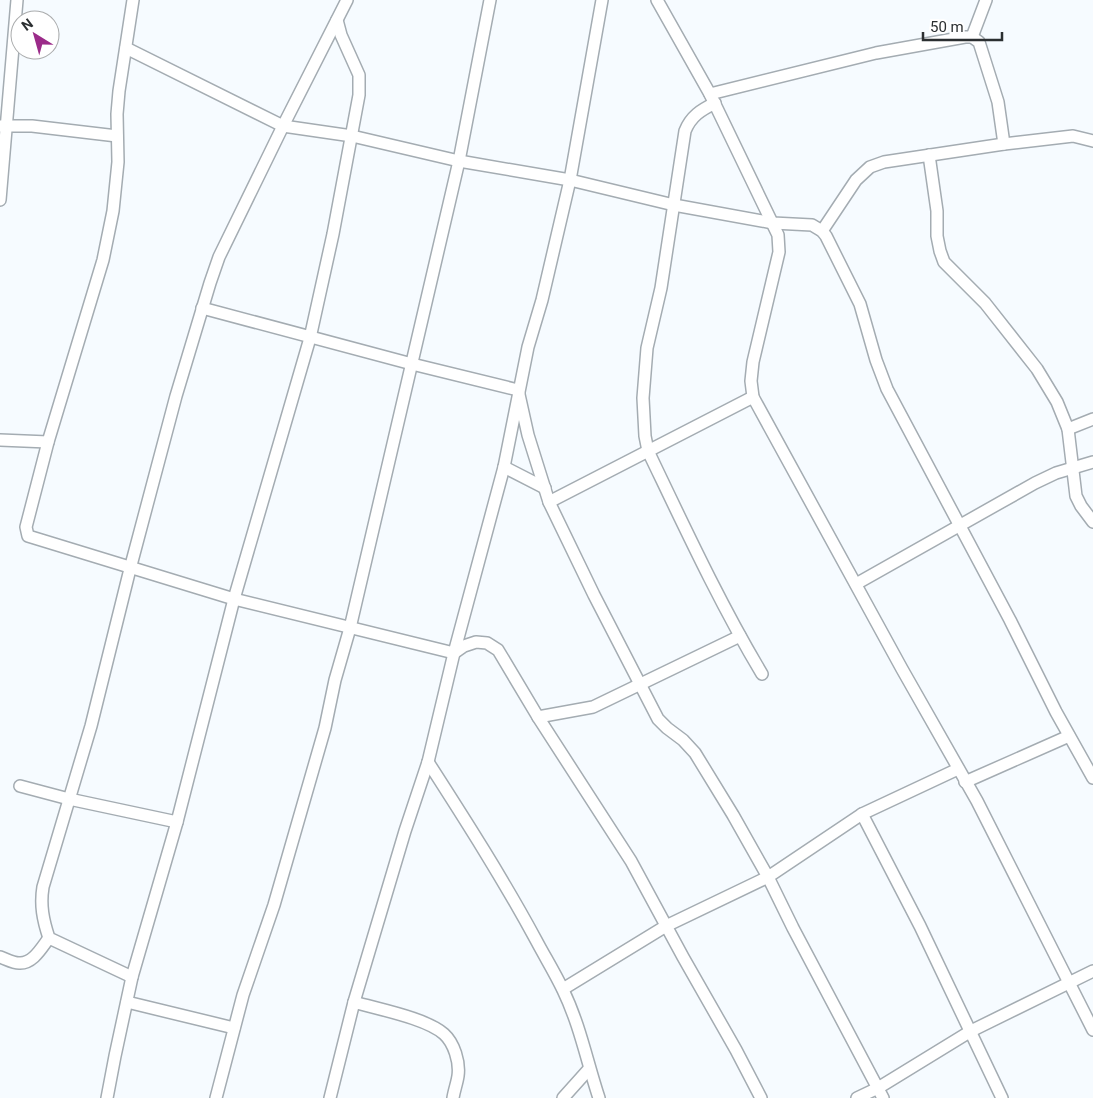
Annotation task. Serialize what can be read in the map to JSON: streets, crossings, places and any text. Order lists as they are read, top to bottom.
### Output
{
  "scale_bar": "50 m",
  "north": "top left"
}
